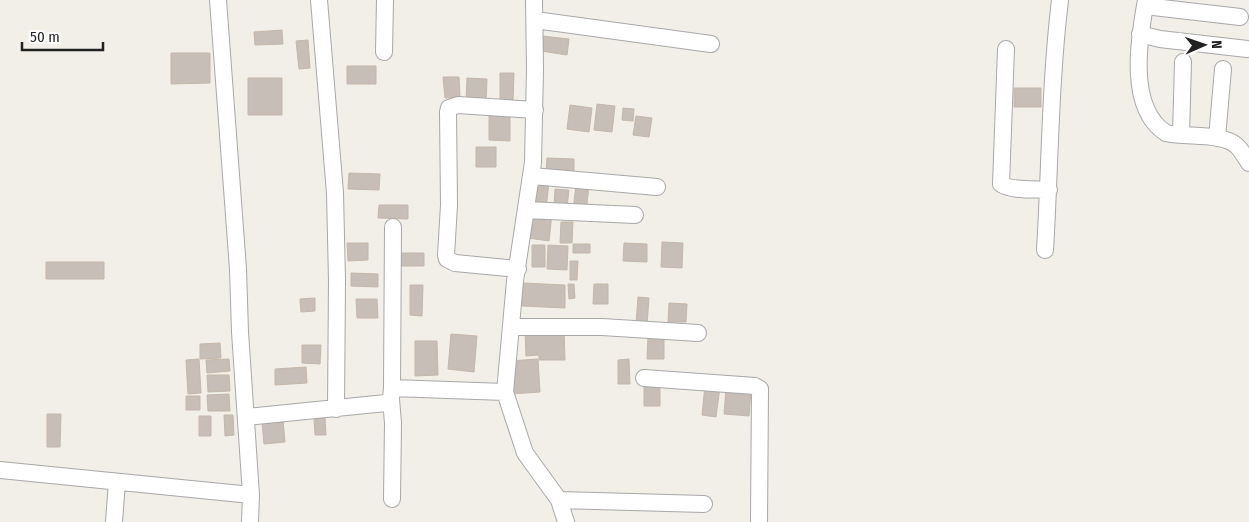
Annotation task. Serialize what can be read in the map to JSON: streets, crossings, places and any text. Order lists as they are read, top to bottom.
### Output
{
  "scale_bar": "50 m",
  "north": "right"
}
